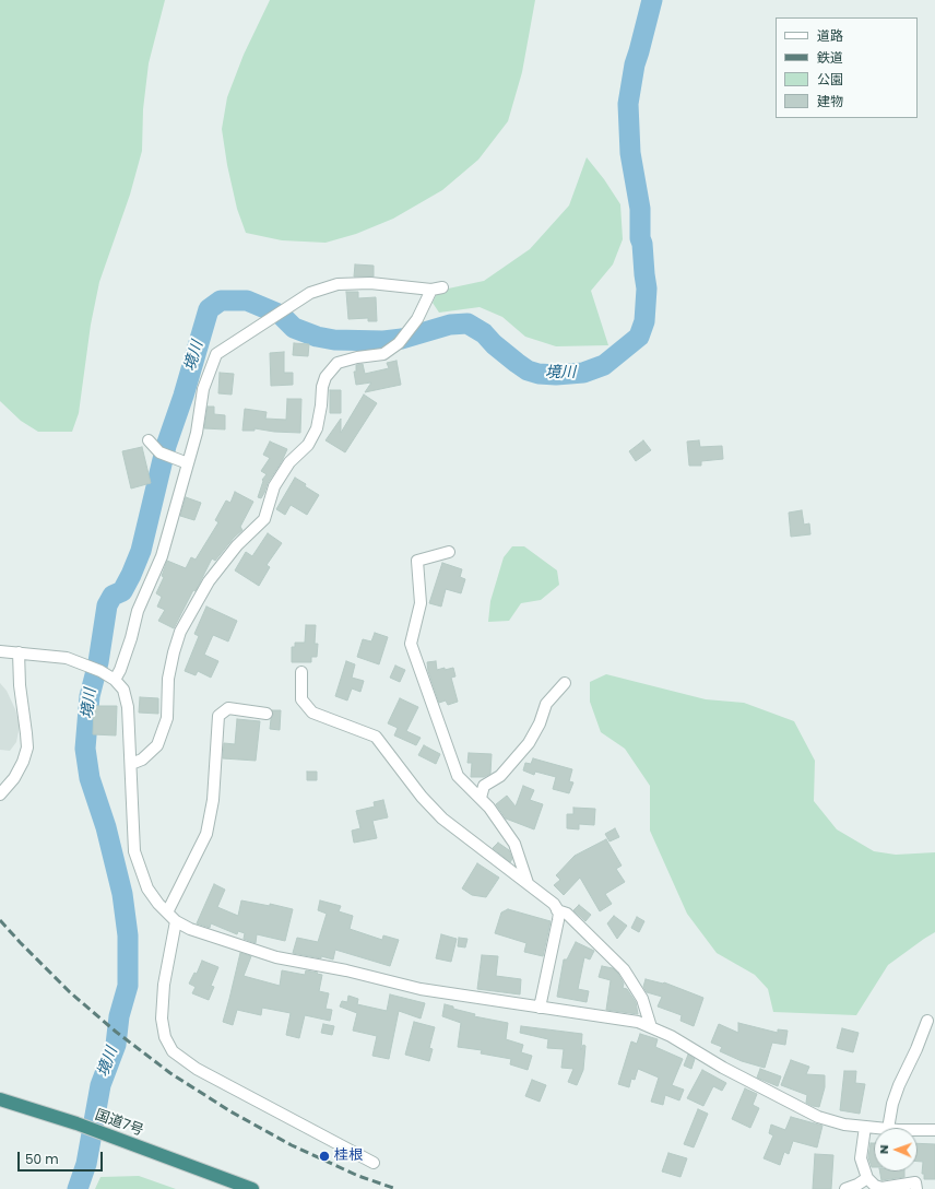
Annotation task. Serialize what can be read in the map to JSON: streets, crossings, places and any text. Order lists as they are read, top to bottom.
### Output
{
  "streets": {
    "highway": ["国道7号"]
  },
  "water": ["境川"],
  "places": ["桂根"],
  "legend": [
    "道路",
    "鉄道",
    "公園",
    "建物"
  ],
  "scale_bar": "50 m",
  "north": "left"
}
